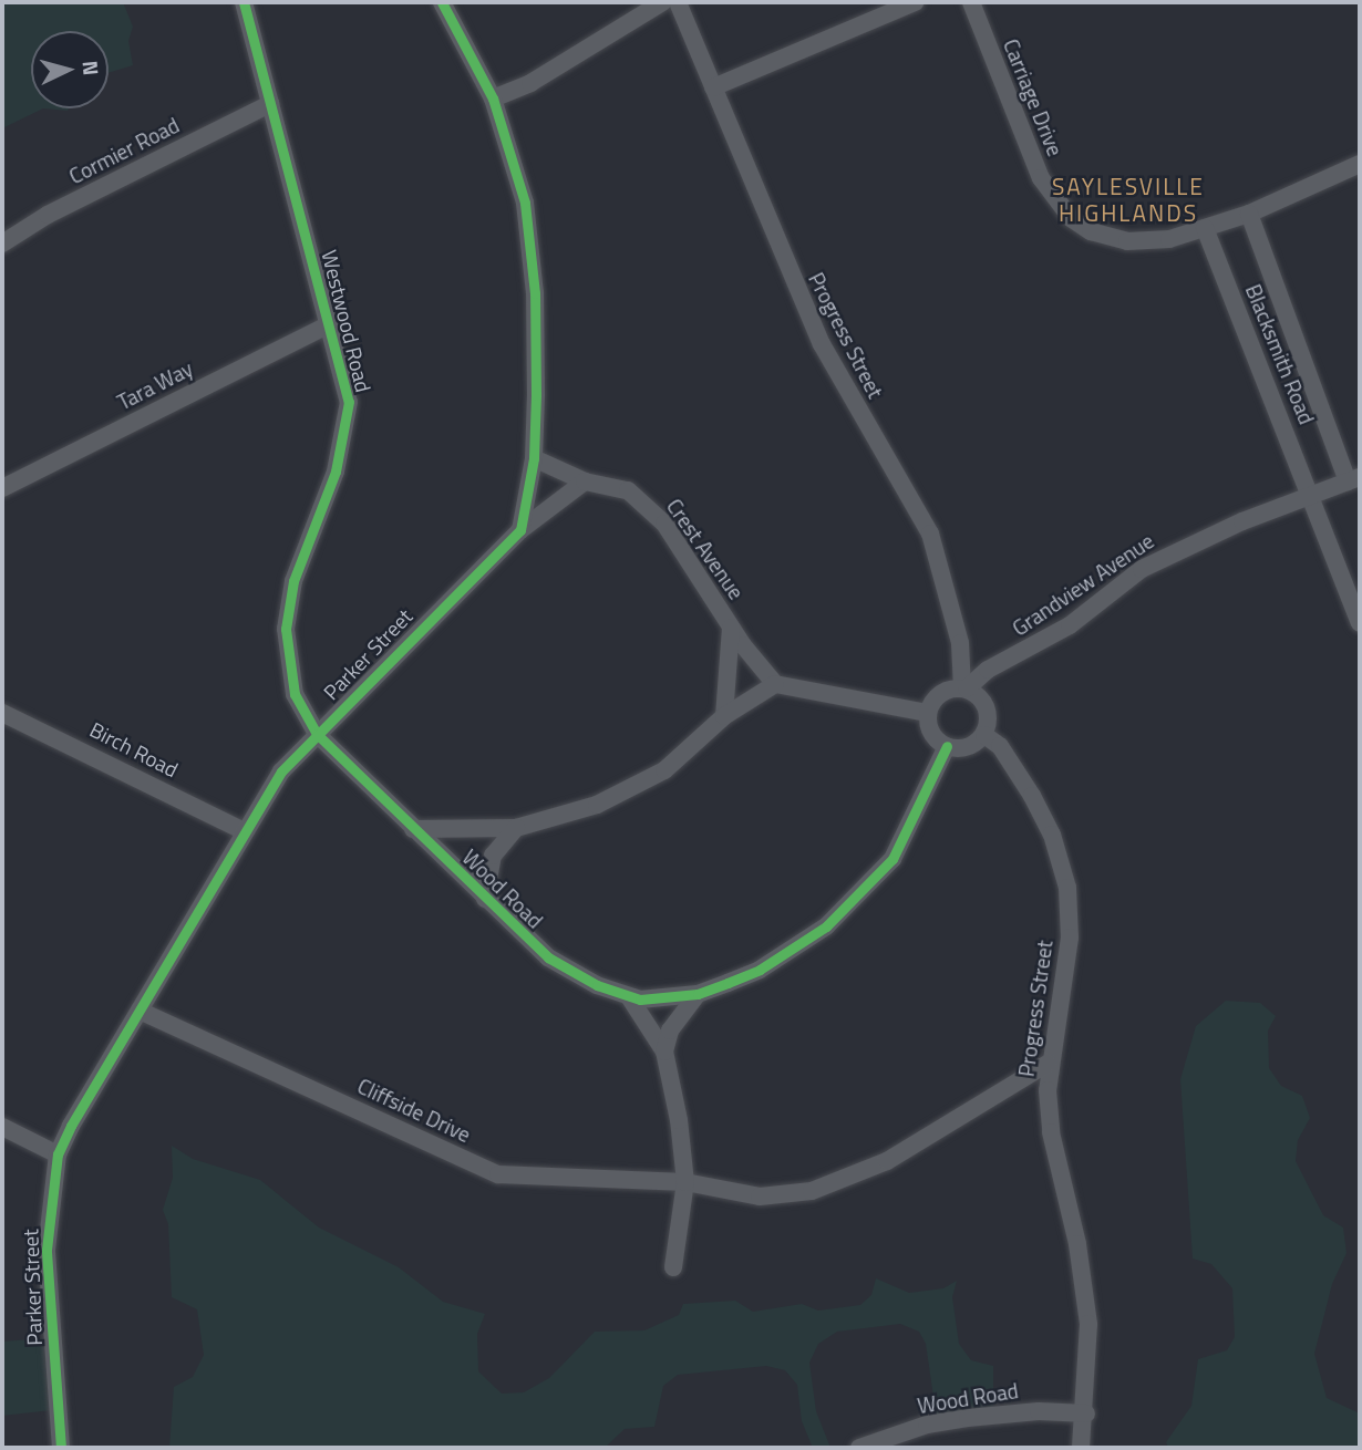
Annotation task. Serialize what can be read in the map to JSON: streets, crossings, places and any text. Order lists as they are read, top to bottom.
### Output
{
  "streets": {
    "street": [
      "Carriage Drive",
      "Cormier Road",
      "Westwood Road",
      "Progress Street",
      "Blacksmith Road",
      "Tara Way",
      "Crest Avenue",
      "Grandview Avenue",
      "Parker Street",
      "Birch Road",
      "Wood Road",
      "Cliffside Drive"
    ]
  },
  "crossings": [
    ["Carriage Drive", "Blacksmith Road"],
    ["Cormier Road", "Westwood Road"],
    ["Westwood Road", "Tara Way"],
    ["Westwood Road", "Parker Street"],
    ["Westwood Road", "Wood Road"],
    ["Progress Street", "Grandview Avenue"],
    ["Progress Street", "Wood Road"],
    ["Progress Street", "Cliffside Drive"],
    ["Blacksmith Road", "Grandview Avenue"],
    ["Parker Street", "Birch Road"],
    ["Parker Street", "Wood Road"],
    ["Parker Street", "Cliffside Drive"]
  ],
  "districts": ["SAYLESVILLE HIGHLANDS"],
  "north": "right"
}
